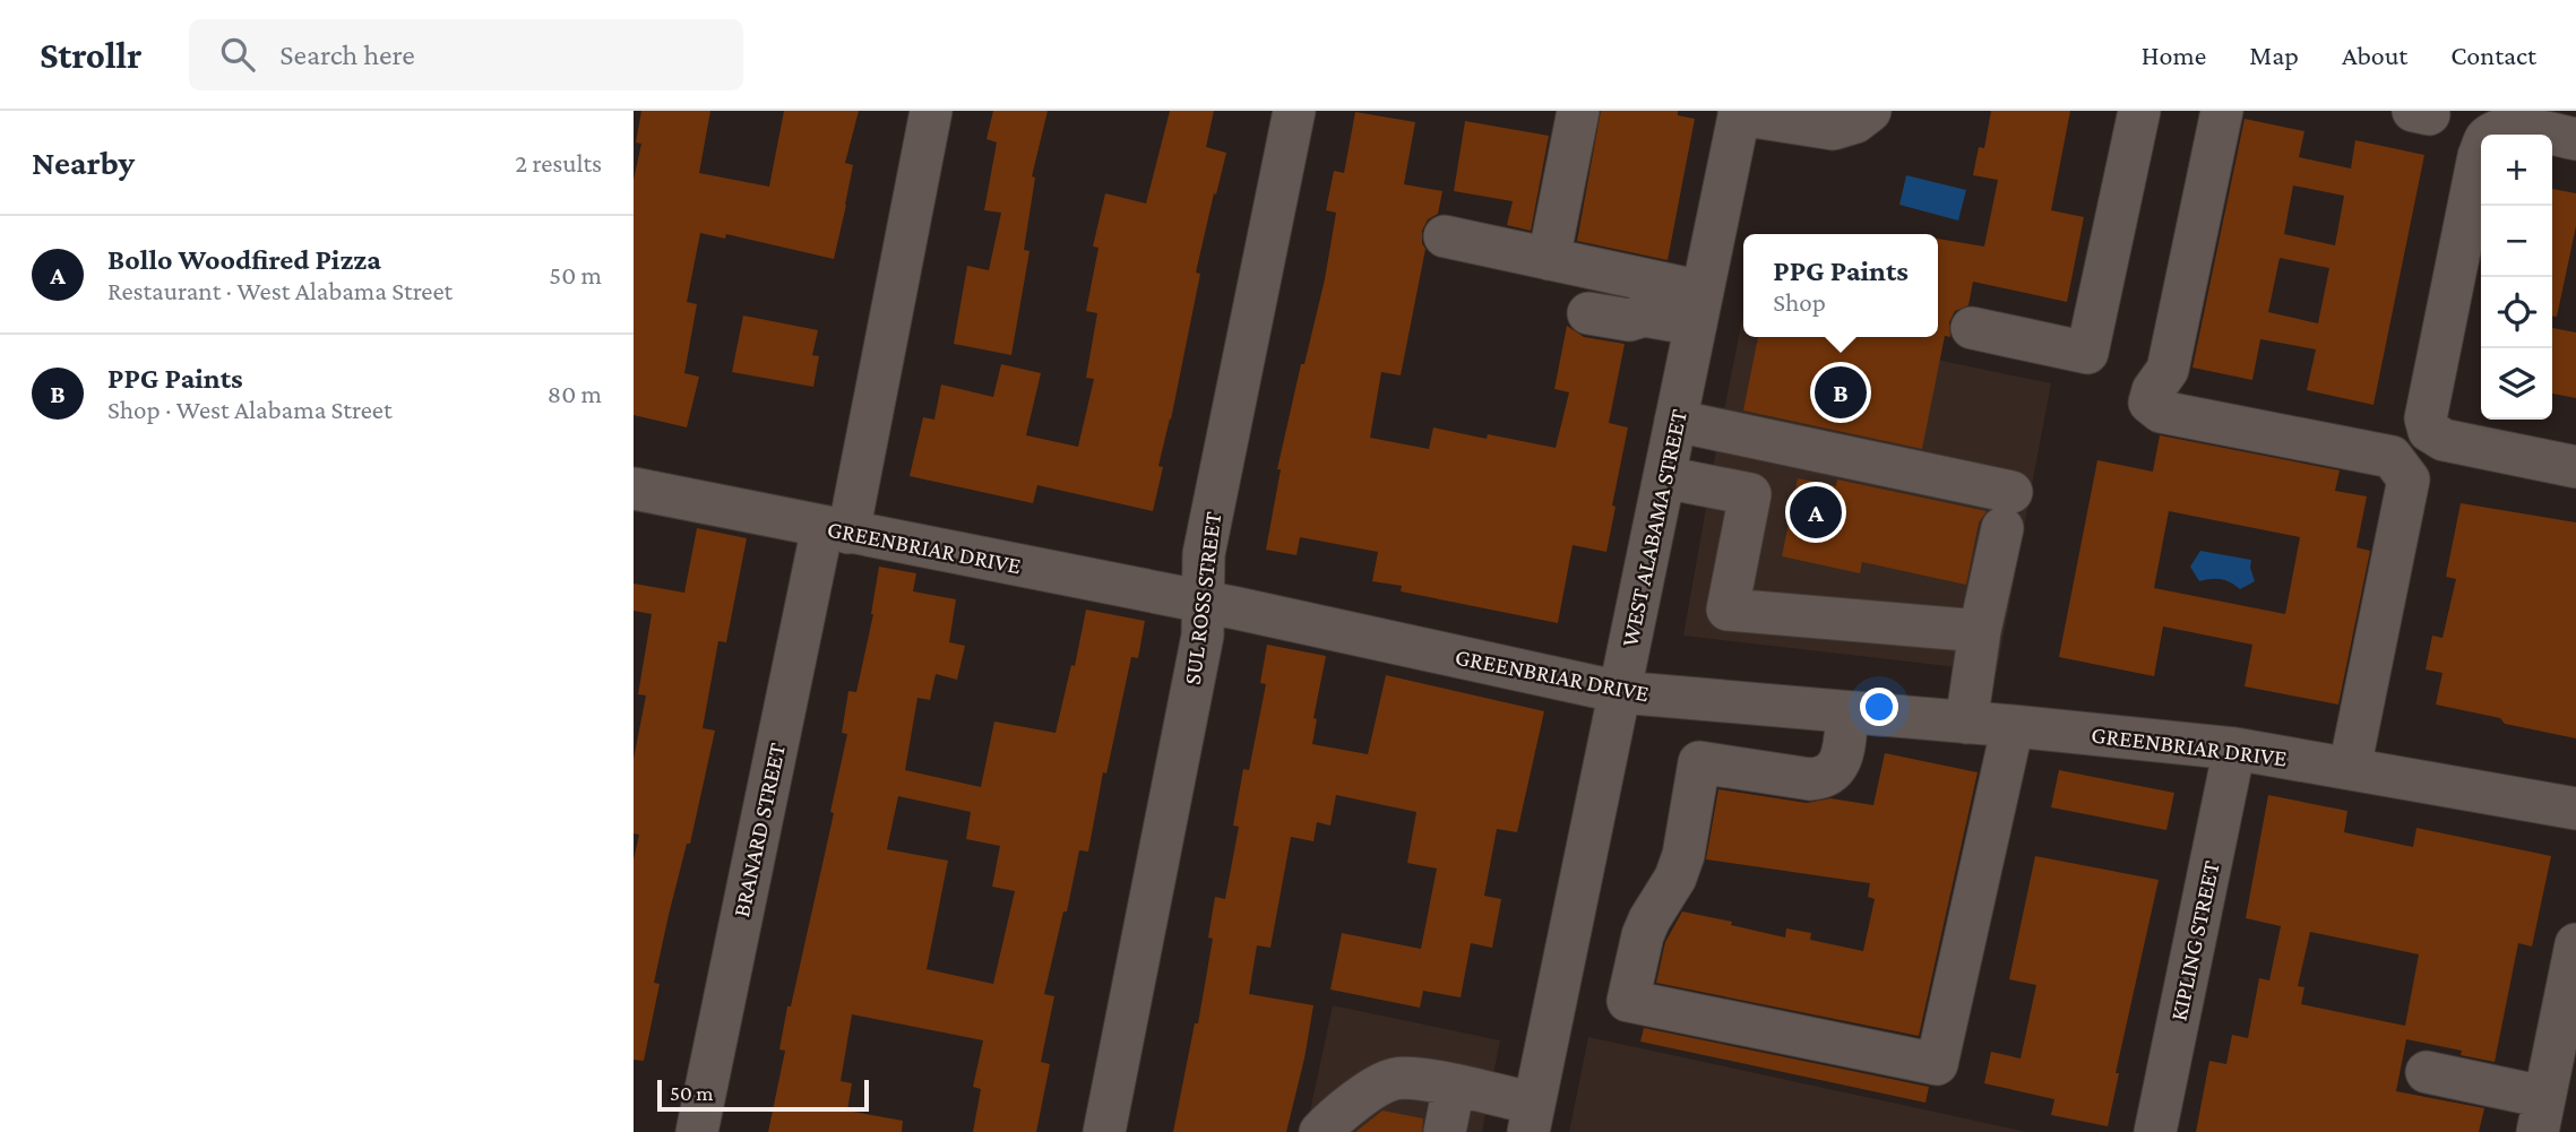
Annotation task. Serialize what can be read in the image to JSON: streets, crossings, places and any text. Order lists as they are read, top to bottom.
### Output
{
  "streets": {
    "street": [
      "WEST ALABAMA STREET",
      "GREENBRIAR DRIVE",
      "SUL ROSS STREET",
      "BRANARD STREET",
      "KIPLING STREET"
    ]
  },
  "crossings": [
    ["WEST ALABAMA STREET", "GREENBRIAR DRIVE"],
    ["GREENBRIAR DRIVE", "SUL ROSS STREET"],
    ["GREENBRIAR DRIVE", "BRANARD STREET"],
    ["GREENBRIAR DRIVE", "KIPLING STREET"]
  ],
  "scale_bar": "50 m",
  "page": {
    "header": "Strollr",
    "search": "Search here",
    "nav": [
      "Home",
      "Map",
      "About",
      "Contact"
    ],
    "heading": ["Nearby", "2 results"],
    "map_buttons": ["+", "−"],
    "list": [
      {
        "mark": "A",
        "name": "Bollo Woodfired Pizza",
        "note": "Restaurant · West Alabama Street",
        "value": "50 m"
      },
      {
        "mark": "B",
        "name": "PPG Paints",
        "note": "Shop · West Alabama Street",
        "value": "80 m"
      }
    ],
    "popup": ["PPG Paints", "Shop"],
    "pins": ["B", "A"],
    "scale": "50 m"
  }
}
